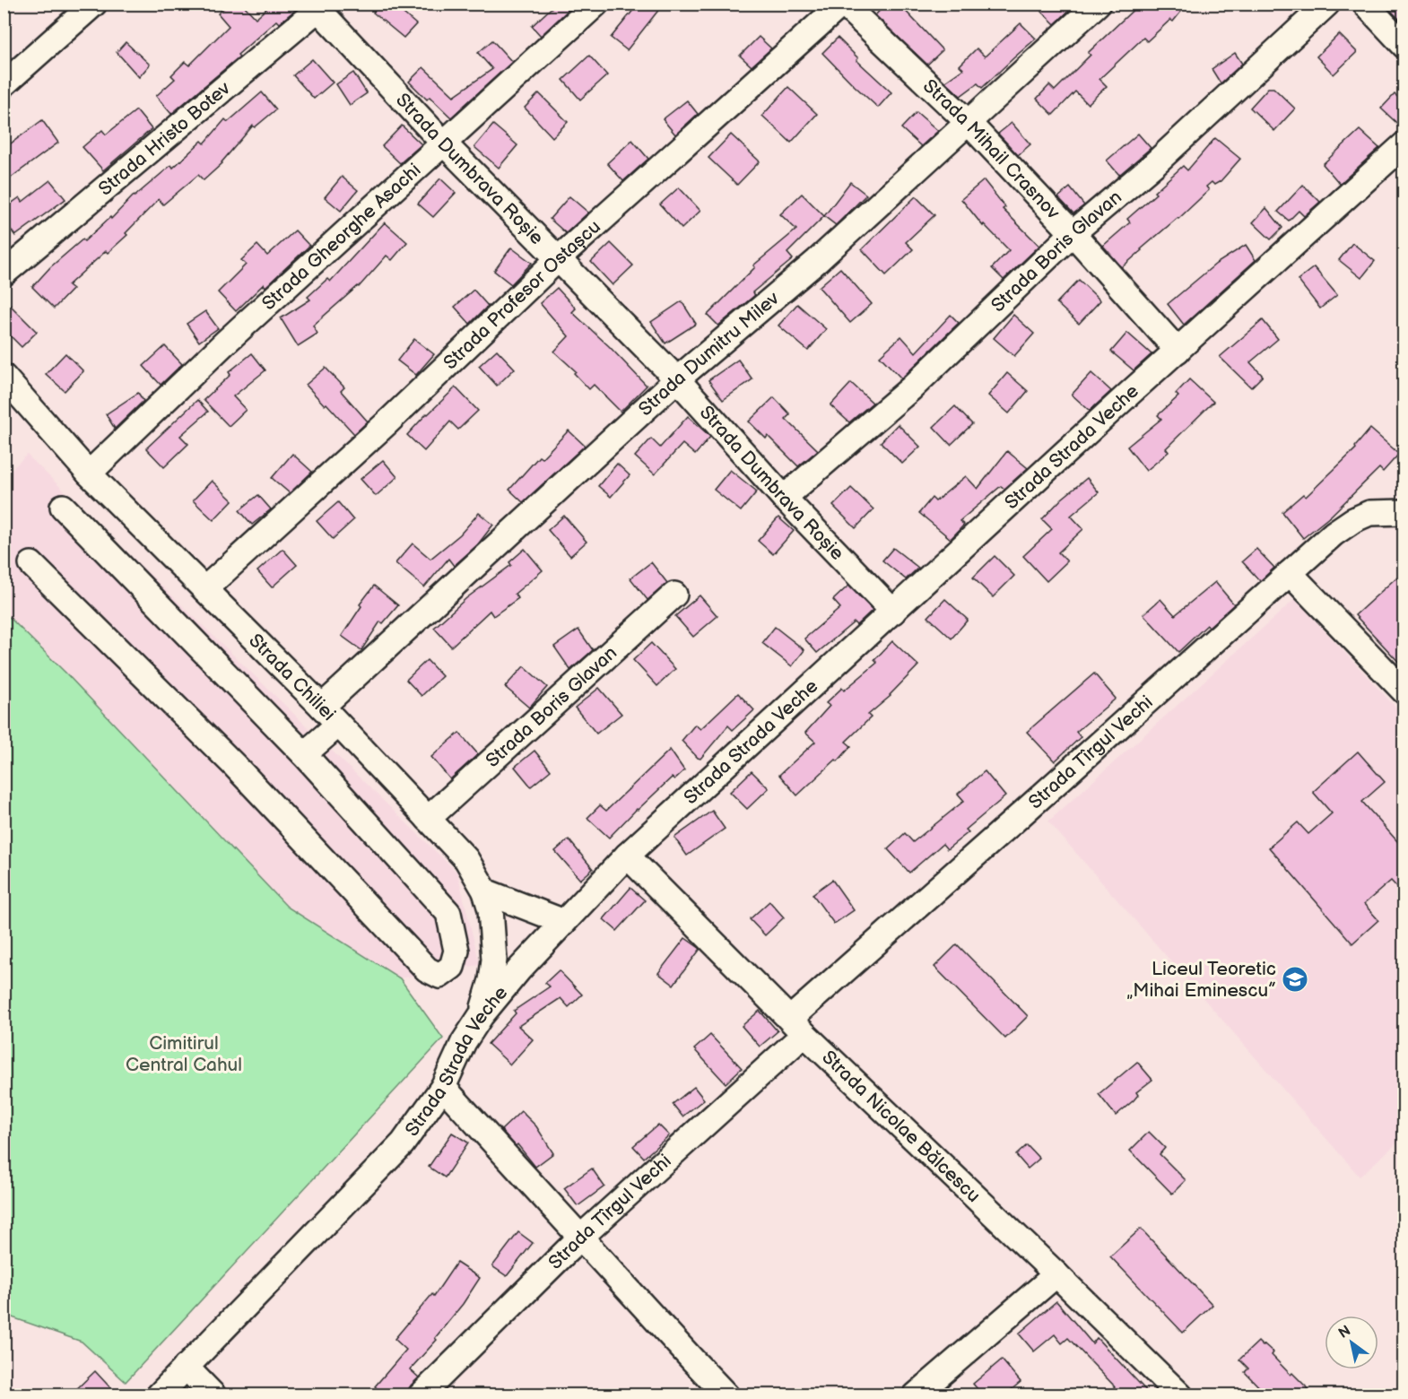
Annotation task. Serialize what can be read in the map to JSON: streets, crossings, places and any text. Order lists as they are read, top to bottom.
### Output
{
  "streets": {
    "street": [
      "Strada Hristo Botev",
      "Strada Mihail Crasnov",
      "Strada Dumbrava Roșie",
      "Strada Gheorghe Asachi",
      "Strada Boris Glavan",
      "Strada Profesor Ostașcu",
      "Strada Dumitru Milev",
      "Strada Strada Veche",
      "Strada Chiliei",
      "Strada Tîrgul Vechi",
      "Strada Nicolae Bălcescu"
    ]
  },
  "crossings": [
    ["Strada Hristo Botev", "Strada Dumbrava Roșie"],
    ["Strada Mihail Crasnov", "Strada Boris Glavan"],
    ["Strada Mihail Crasnov", "Strada Profesor Ostașcu"],
    ["Strada Mihail Crasnov", "Strada Dumitru Milev"],
    ["Strada Mihail Crasnov", "Strada Strada Veche"],
    ["Strada Dumbrava Roșie", "Strada Gheorghe Asachi"],
    ["Strada Dumbrava Roșie", "Strada Boris Glavan"],
    ["Strada Dumbrava Roșie", "Strada Profesor Ostașcu"],
    ["Strada Dumbrava Roșie", "Strada Dumitru Milev"],
    ["Strada Dumbrava Roșie", "Strada Strada Veche"],
    ["Strada Gheorghe Asachi", "Strada Chiliei"],
    ["Strada Boris Glavan", "Strada Chiliei"],
    ["Strada Profesor Ostașcu", "Strada Chiliei"],
    ["Strada Dumitru Milev", "Strada Chiliei"],
    ["Strada Strada Veche", "Strada Chiliei"],
    ["Strada Strada Veche", "Strada Nicolae Bălcescu"],
    ["Strada Tîrgul Vechi", "Strada Nicolae Bălcescu"]
  ],
  "parks": ["Cimitirul Central Cahul"],
  "places": {
    "school or university": ["Liceul Teoretic „Mihai Eminescu”"]
  },
  "north": "top left"
}
